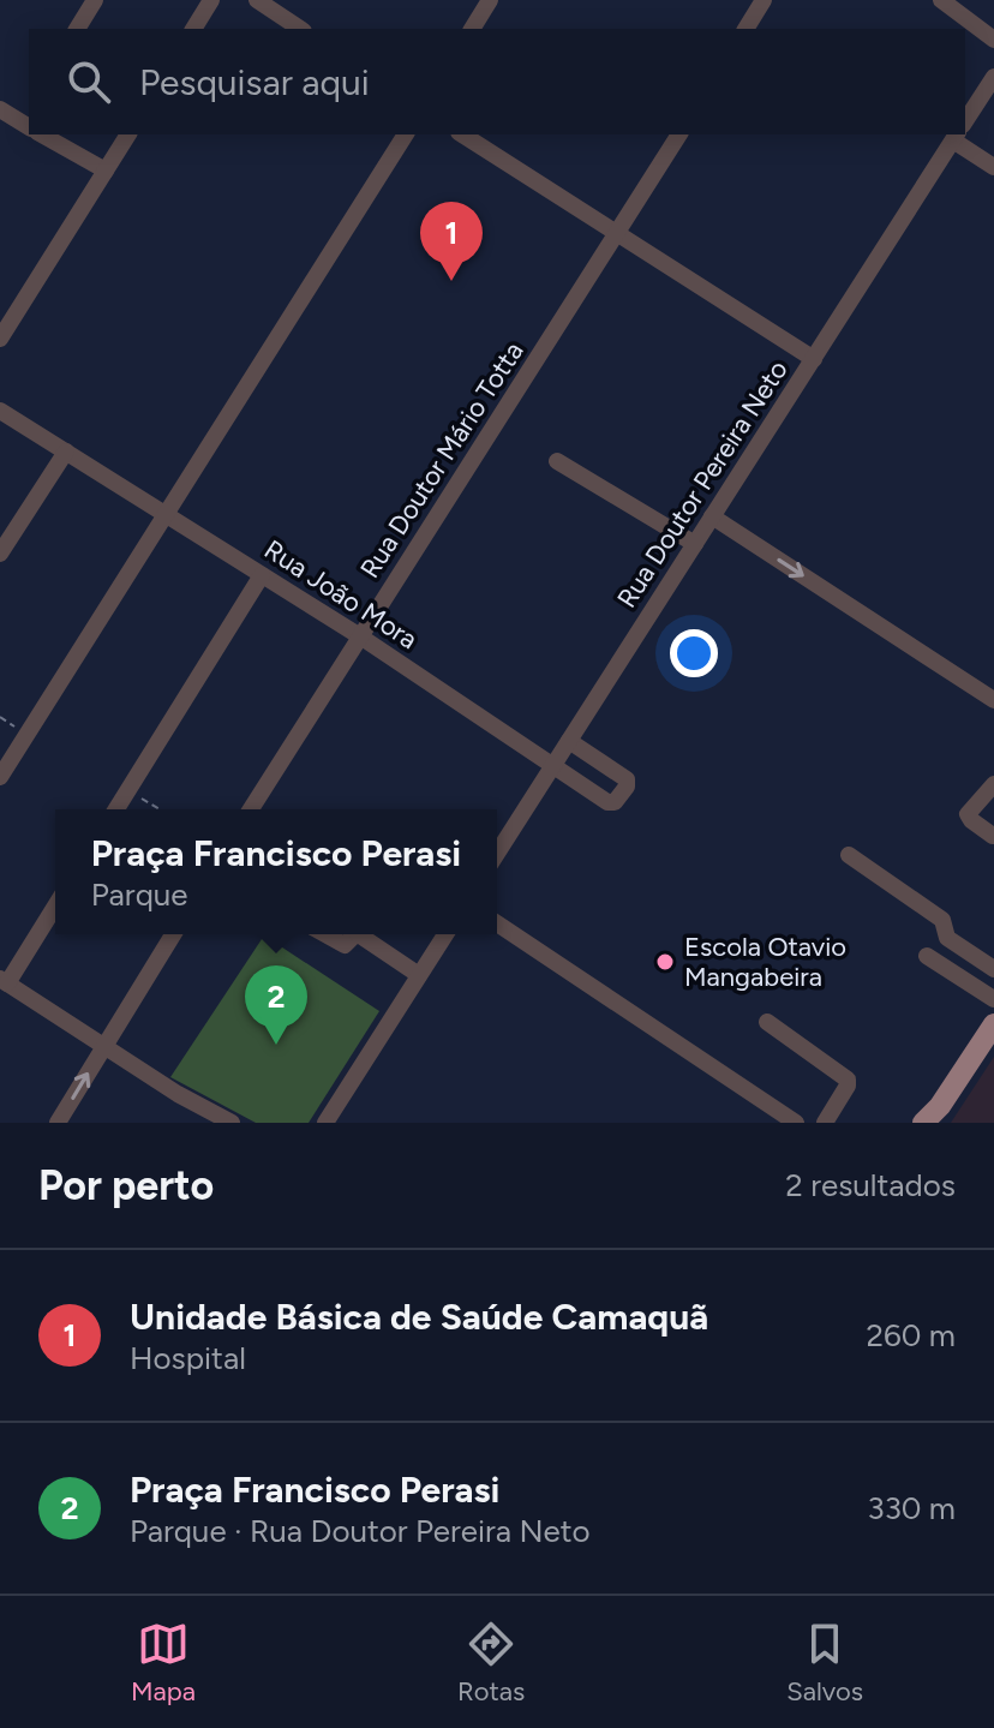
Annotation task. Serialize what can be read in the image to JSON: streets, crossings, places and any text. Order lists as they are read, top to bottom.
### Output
{
  "streets": {
    "street": ["Rua Doutor Mário Totta", "Rua Doutor Pereira Neto", "Rua João Mora"]
  },
  "crossings": [
    ["Rua Doutor Mário Totta", "Rua João Mora"],
    ["Rua Doutor Pereira Neto", "Rua João Mora"]
  ],
  "places": ["Escola Otavio Mangabeira"],
  "page": {
    "search": "Pesquisar aqui",
    "pins": ["1", "2"],
    "popup": ["Praça Francisco Perasi", "Parque"],
    "heading": ["Por perto", "2 resultados"],
    "list": [
      {
        "mark": "1",
        "name": "Unidade Básica de Saúde Camaquã",
        "note": "Hospital",
        "value": "260 m"
      },
      {
        "mark": "2",
        "name": "Praça Francisco Perasi",
        "note": "Parque · Rua Doutor Pereira Neto",
        "value": "330 m"
      }
    ],
    "nav": ["Mapa", "Rotas", "Salvos"]
  }
}
